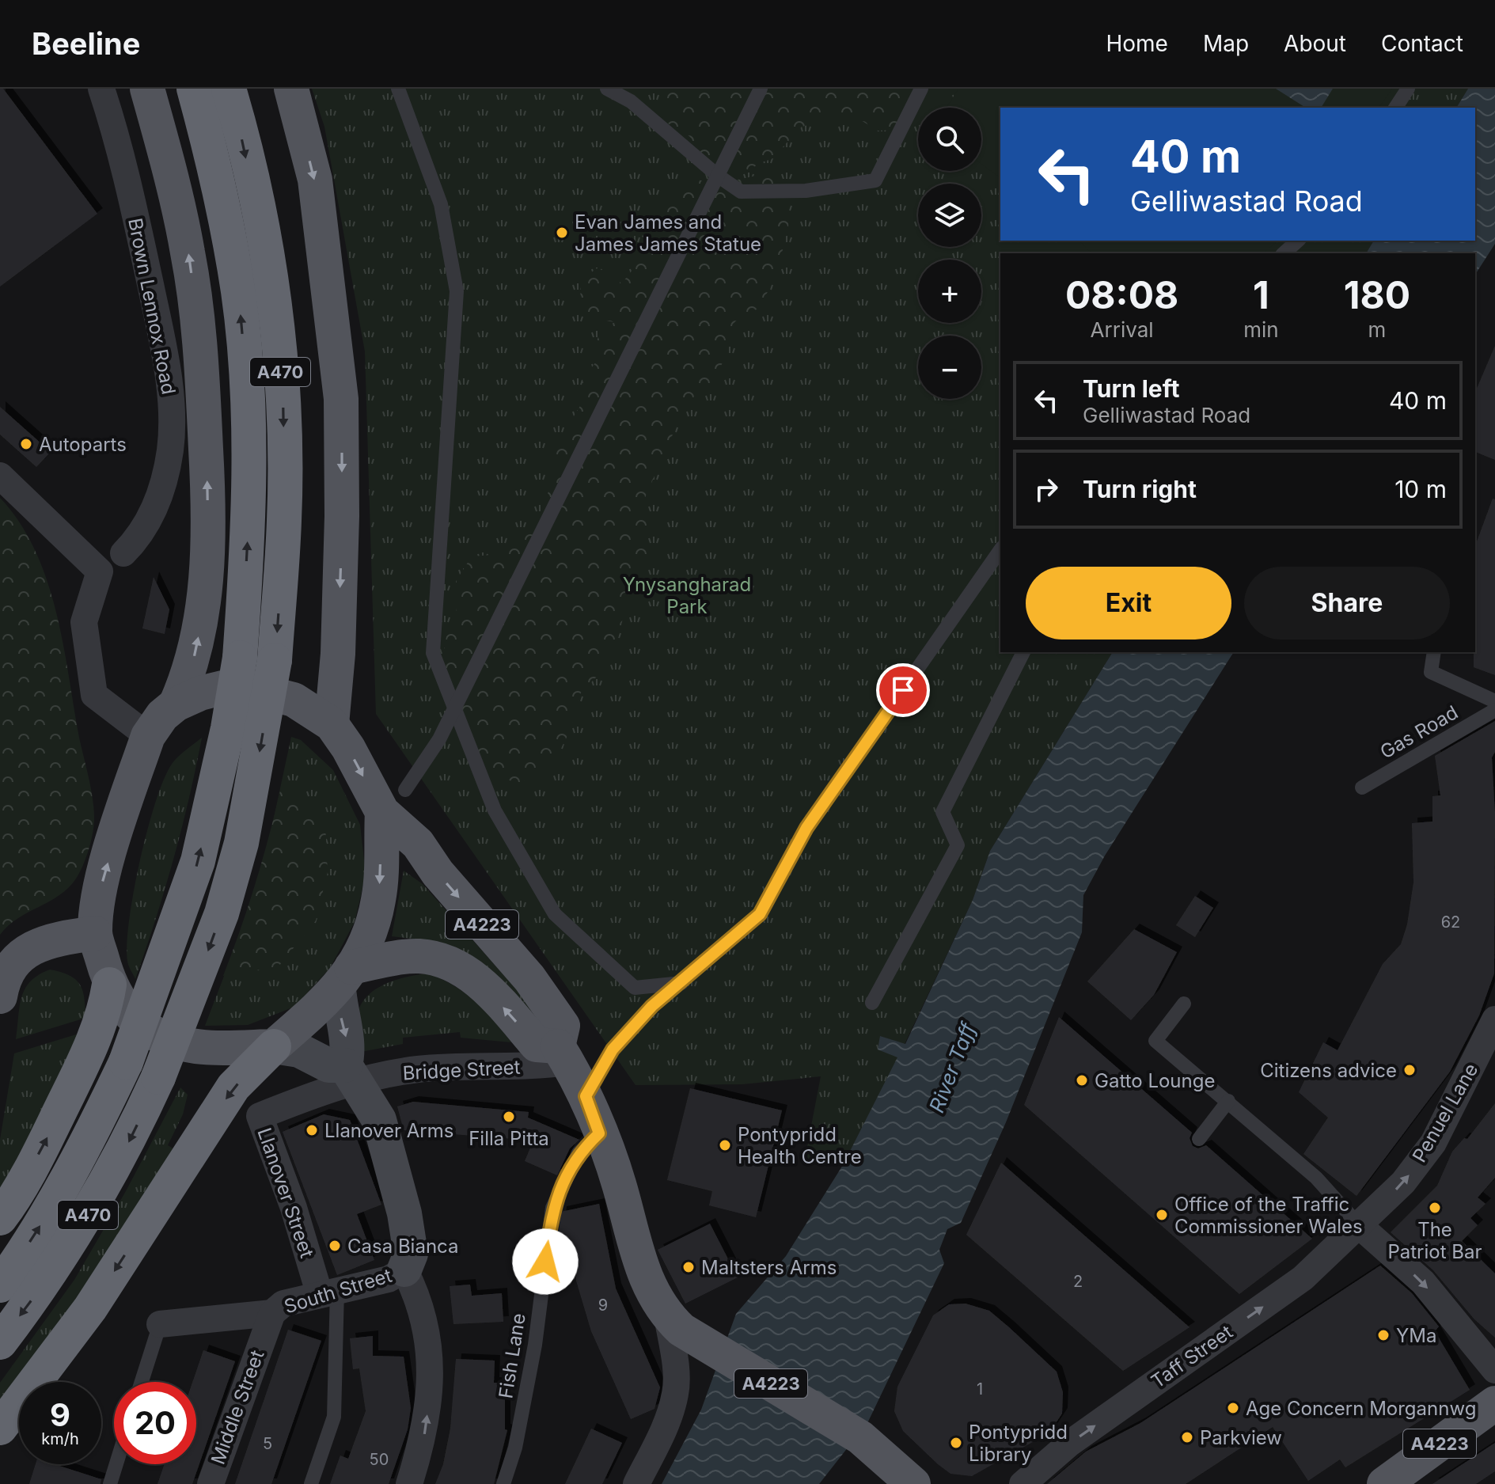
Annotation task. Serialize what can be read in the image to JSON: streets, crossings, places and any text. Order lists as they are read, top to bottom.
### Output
{
  "streets": {
    "highway": ["A470"],
    "main road": ["A4223"],
    "street": [
      "Brown Lennox Road",
      "Bridge Street",
      "Penuel Lane",
      "Llanover Street",
      "South Street",
      "Taff Street",
      "Middle Street"
    ],
    "lane": ["Gas Road", "Fish Lane"]
  },
  "crossings": [
    ["A4223", "Bridge Street"],
    ["A4223", "Fish Lane"],
    ["Bridge Street", "Llanover Street"],
    ["Penuel Lane", "Taff Street"],
    ["Llanover Street", "South Street"],
    ["South Street", "Middle Street"]
  ],
  "one_way": ["Penuel Lane", "Taff Street"],
  "water": ["River Taff"],
  "parks": ["Ynysangharad Park"],
  "places": [
    "Evan James and James James Statue",
    "Autoparts",
    "Citizens advice",
    "Gatto Lounge",
    "Filla Pitta",
    "Llanover Arms",
    "Pontypridd Health Centre",
    "The Patriot Bar",
    "Office of the Traffic Commissioner Wales",
    "Casa Bianca",
    "Maltsters Arms",
    "YMa",
    "Age Concern Morgannwg",
    "Parkview",
    "Pontypridd Library"
  ],
  "house_numbers": [
    "62",
    "2",
    "9",
    "1",
    "5",
    "50"
  ],
  "page": {
    "header": "Beeline",
    "nav": [
      "Home",
      "Map",
      "About",
      "Contact"
    ],
    "map_buttons": ["+", "−"],
    "turn": ["40 m", "Gelliwastad Road"],
    "eta": [
      "08:08",
      "Arrival",
      "1",
      "min",
      "180",
      "m"
    ],
    "list": [
      {
        "name": "Turn left",
        "note": "Gelliwastad Road",
        "value": "40 m"
      },
      {
        "name": "Turn right",
        "value": "10 m"
      }
    ],
    "buttons": ["Exit", "Share"],
    "speed": "9 km/h",
    "limit": "20"
  }
}
